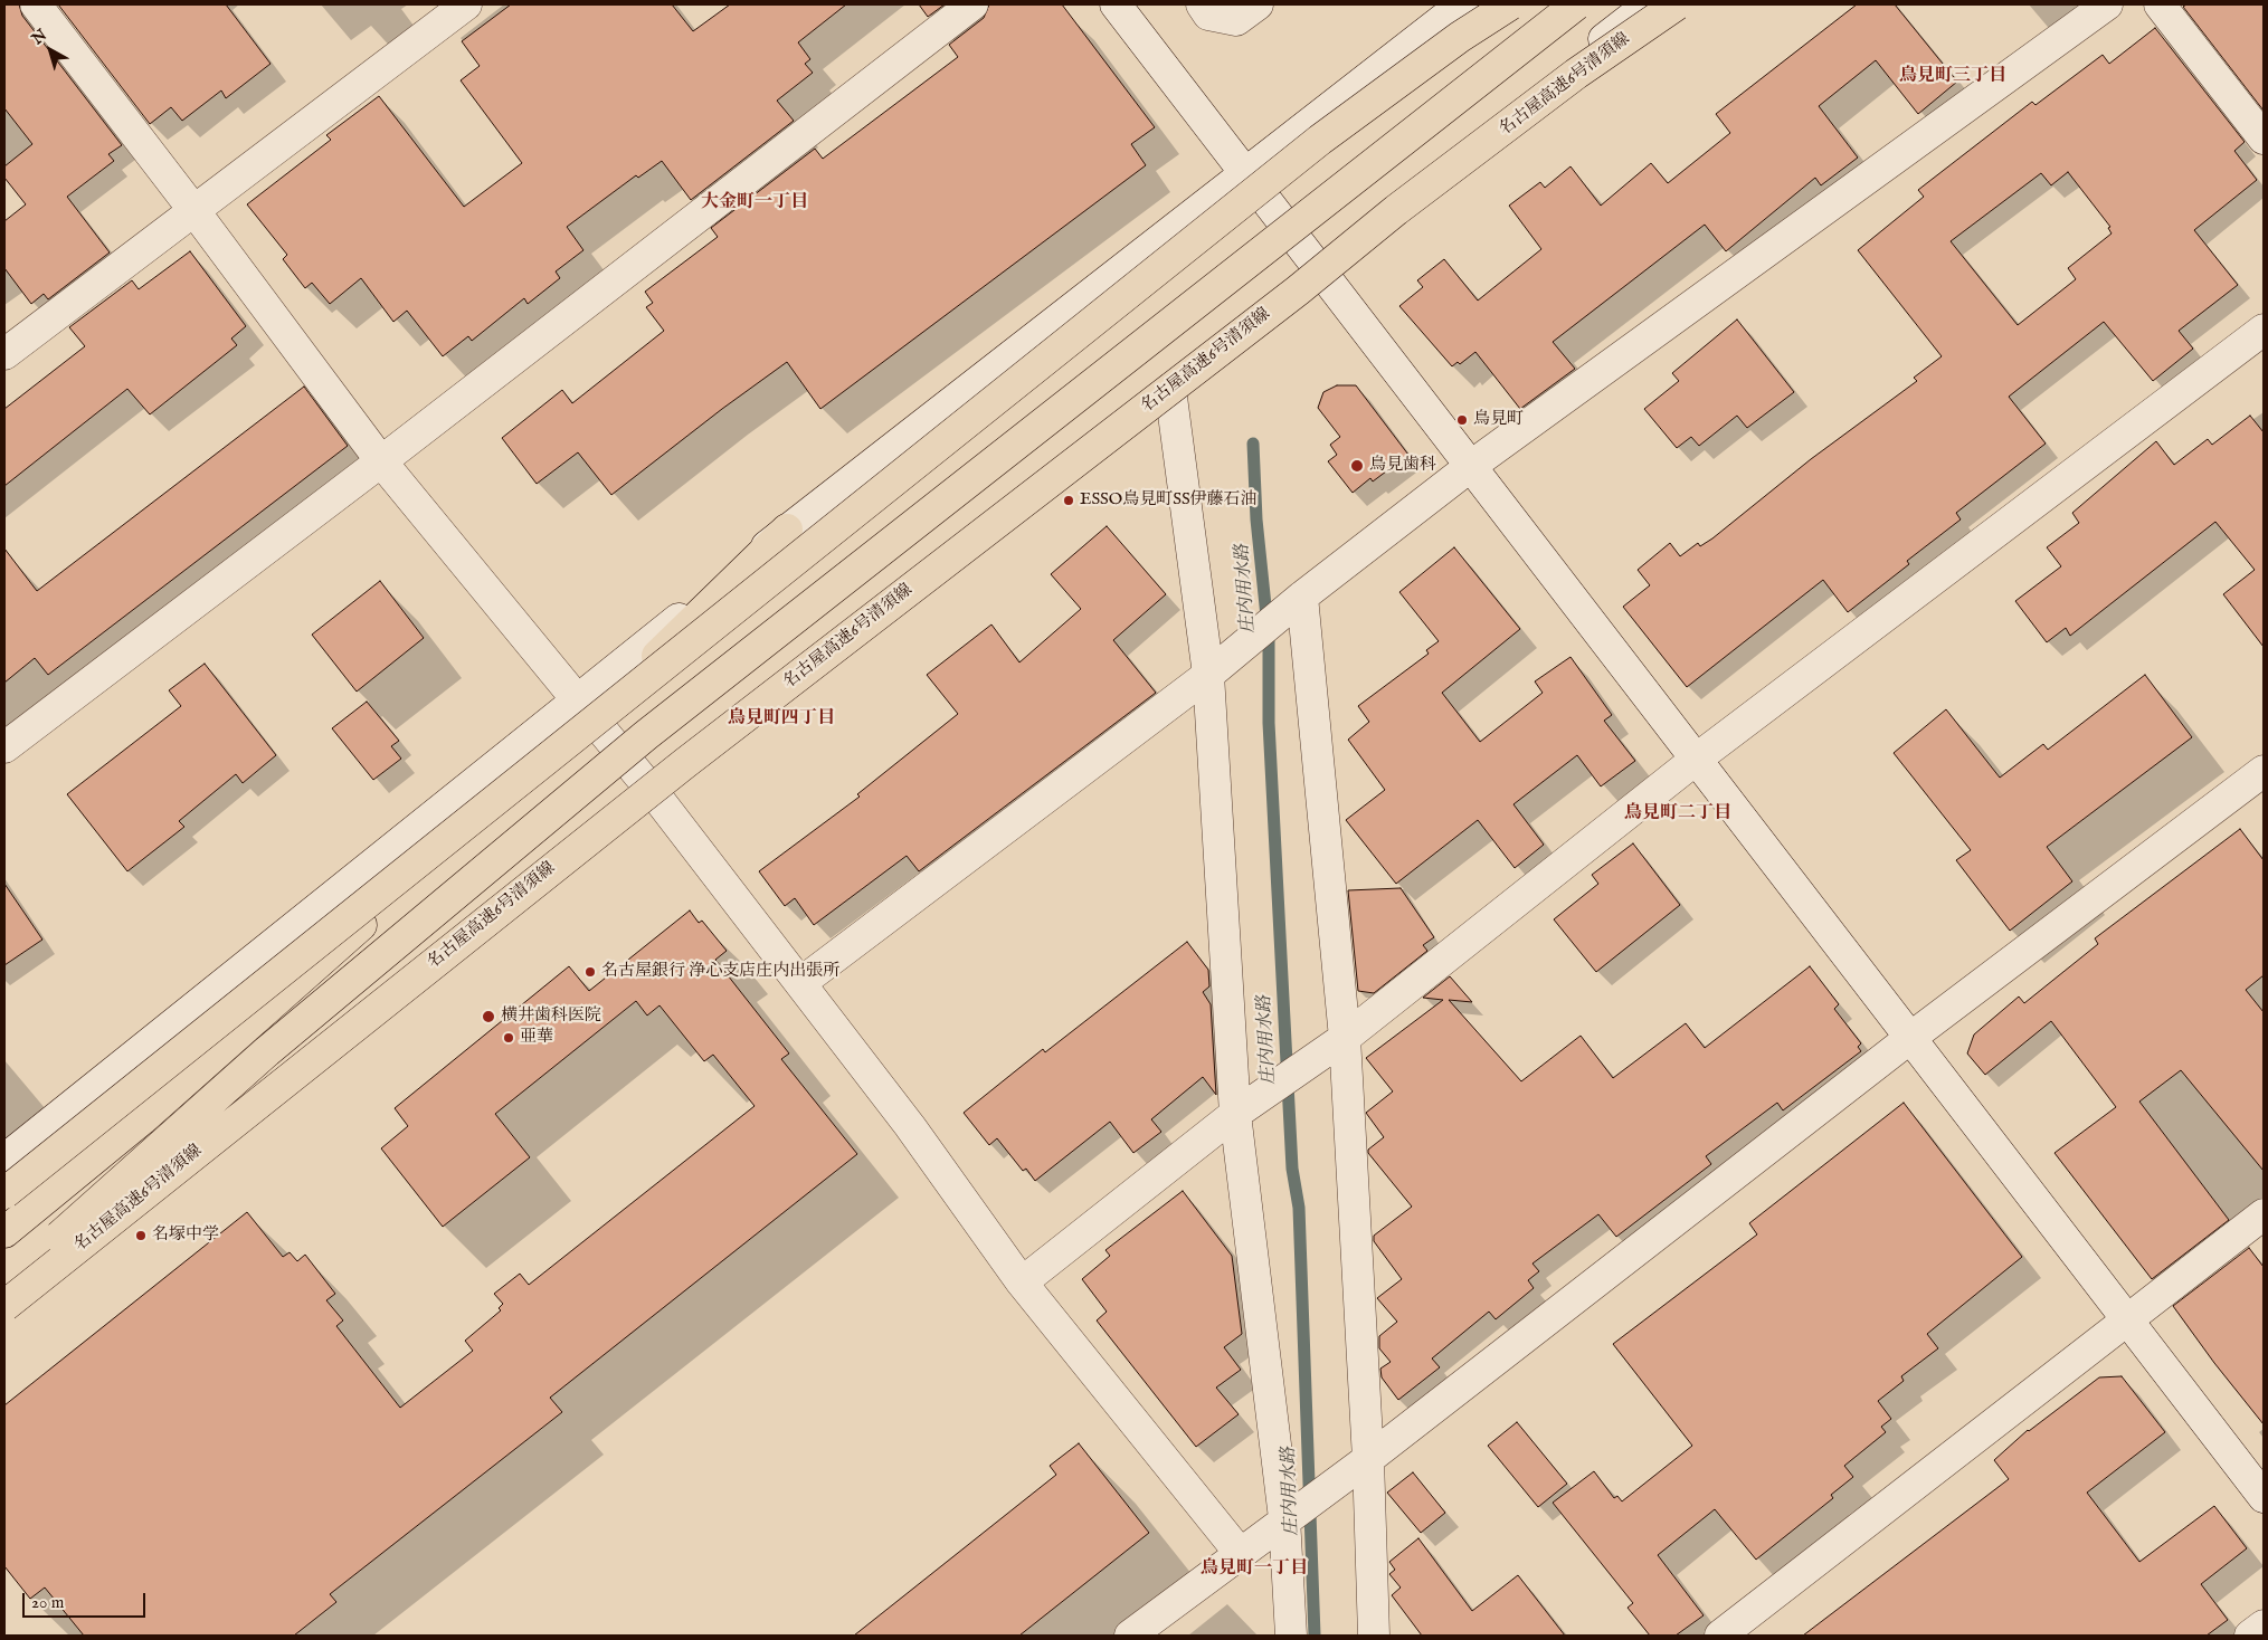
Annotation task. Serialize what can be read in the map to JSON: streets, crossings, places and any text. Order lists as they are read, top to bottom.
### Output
{
  "streets": {
    "highway": ["名古屋高速6号清須線"]
  },
  "districts": [
    "鳥見町三丁目",
    "大金町一丁目",
    "鳥見町四丁目",
    "鳥見町二丁目",
    "鳥見町一丁目"
  ],
  "water": ["庄内用水路"],
  "places": [
    "鳥見町",
    "鳥見歯科",
    "ESSO鳥見町SS伊藤石油",
    "名古屋銀行 浄心支店庄内出張所",
    "横井歯科医院",
    "亜華",
    "名塚中学"
  ],
  "scale_bar": "20 m",
  "north": "top left"
}
